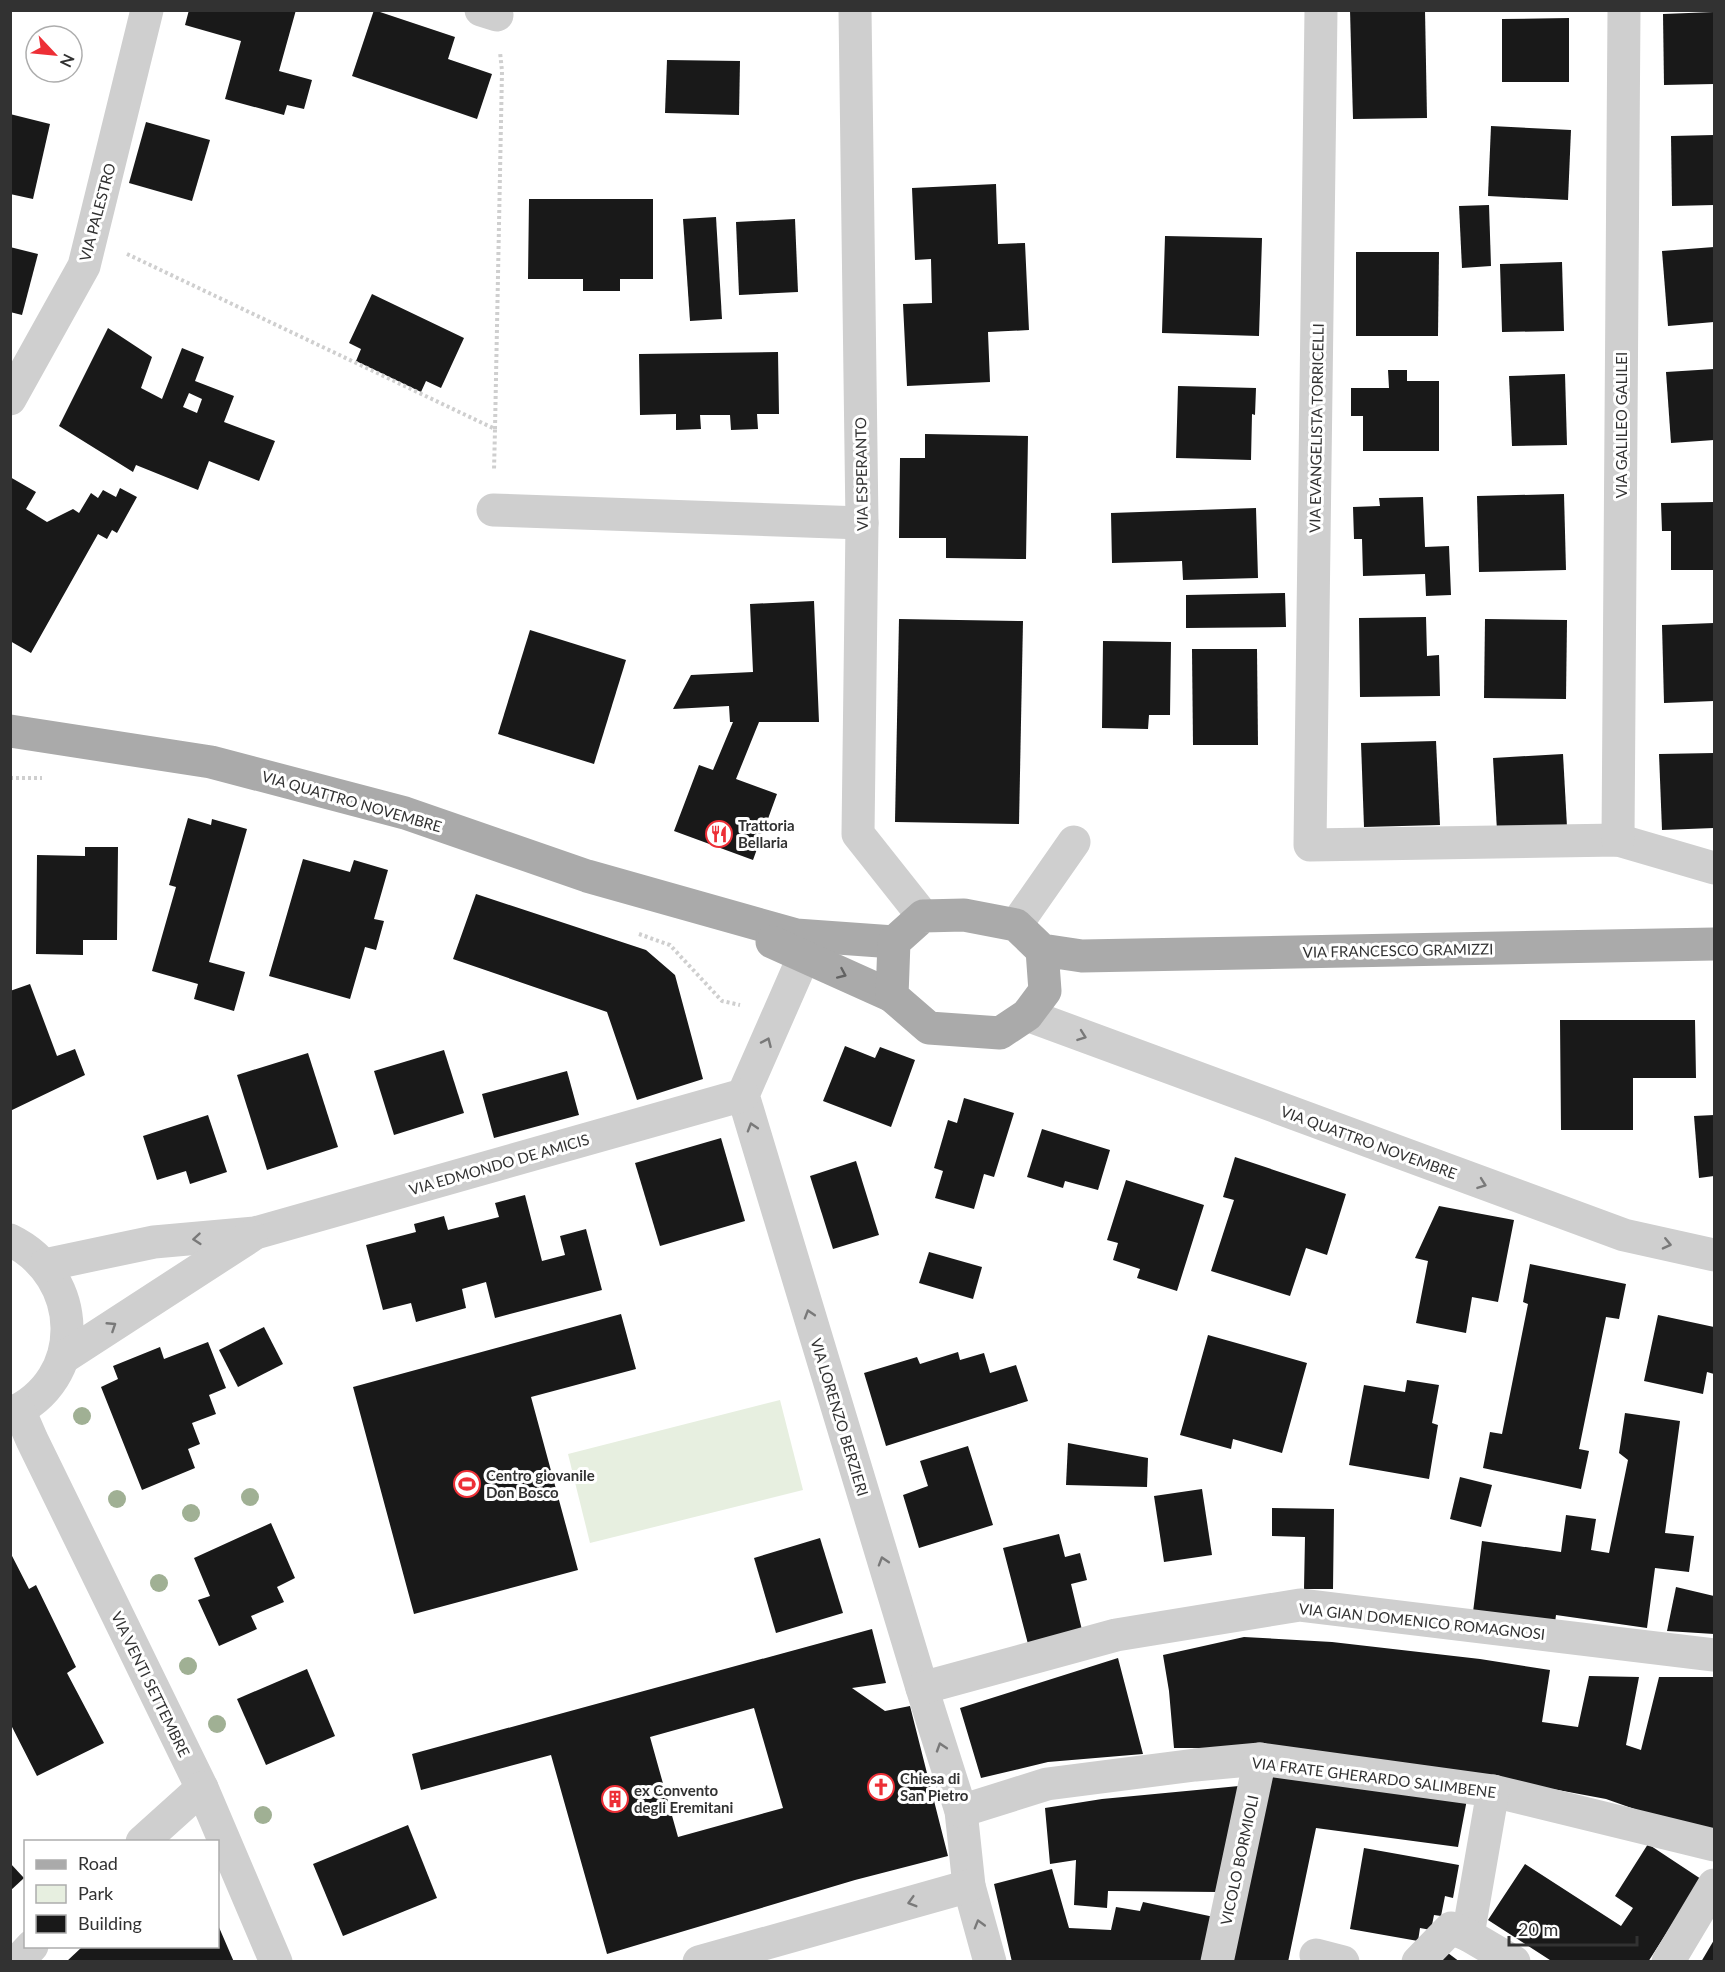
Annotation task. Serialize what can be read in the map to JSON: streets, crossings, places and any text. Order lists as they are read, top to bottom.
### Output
{
  "streets": {
    "main road": ["VIA QUATTRO NOVEMBRE", "VIA FRANCESCO GRAMIZZI"],
    "street": [
      "VIA PALESTRO",
      "VIA GALILEO GALILEI",
      "VIA EVANGELISTA TORRICELLI",
      "VIA ESPERANTO",
      "VIA EDMONDO DE AMICIS",
      "VIA LORENZO BERZIERI",
      "VIA GIAN DOMENICO ROMAGNOSI",
      "VIA VENTI SETTEMBRE",
      "VIA FRATE GHERARDO SALIMBENE",
      "VICOLO BORMIOLI"
    ]
  },
  "crossings": [
    ["VIA GALILEO GALILEI", "VIA EVANGELISTA TORRICELLI"],
    ["VIA ESPERANTO", "VIA QUATTRO NOVEMBRE"],
    ["VIA QUATTRO NOVEMBRE", "VIA FRANCESCO GRAMIZZI"],
    ["VIA EDMONDO DE AMICIS", "VIA LORENZO BERZIERI"],
    ["VIA LORENZO BERZIERI", "VIA GIAN DOMENICO ROMAGNOSI"],
    ["VIA LORENZO BERZIERI", "VIA FRATE GHERARDO SALIMBENE"],
    ["VIA FRATE GHERARDO SALIMBENE", "VICOLO BORMIOLI"]
  ],
  "one_way": ["VIA QUATTRO NOVEMBRE", "VIA LORENZO BERZIERI"],
  "places": {
    "restaurant": ["Trattoria Bellaria"],
    "sports": ["Centro giovanile Don Bosco"],
    "church": ["Chiesa di San Pietro"],
    "building": ["ex Convento degli Eremitani"]
  },
  "legend": ["Road", "Park", "Building"],
  "scale_bar": "20 m",
  "north": "bottom right"
}
